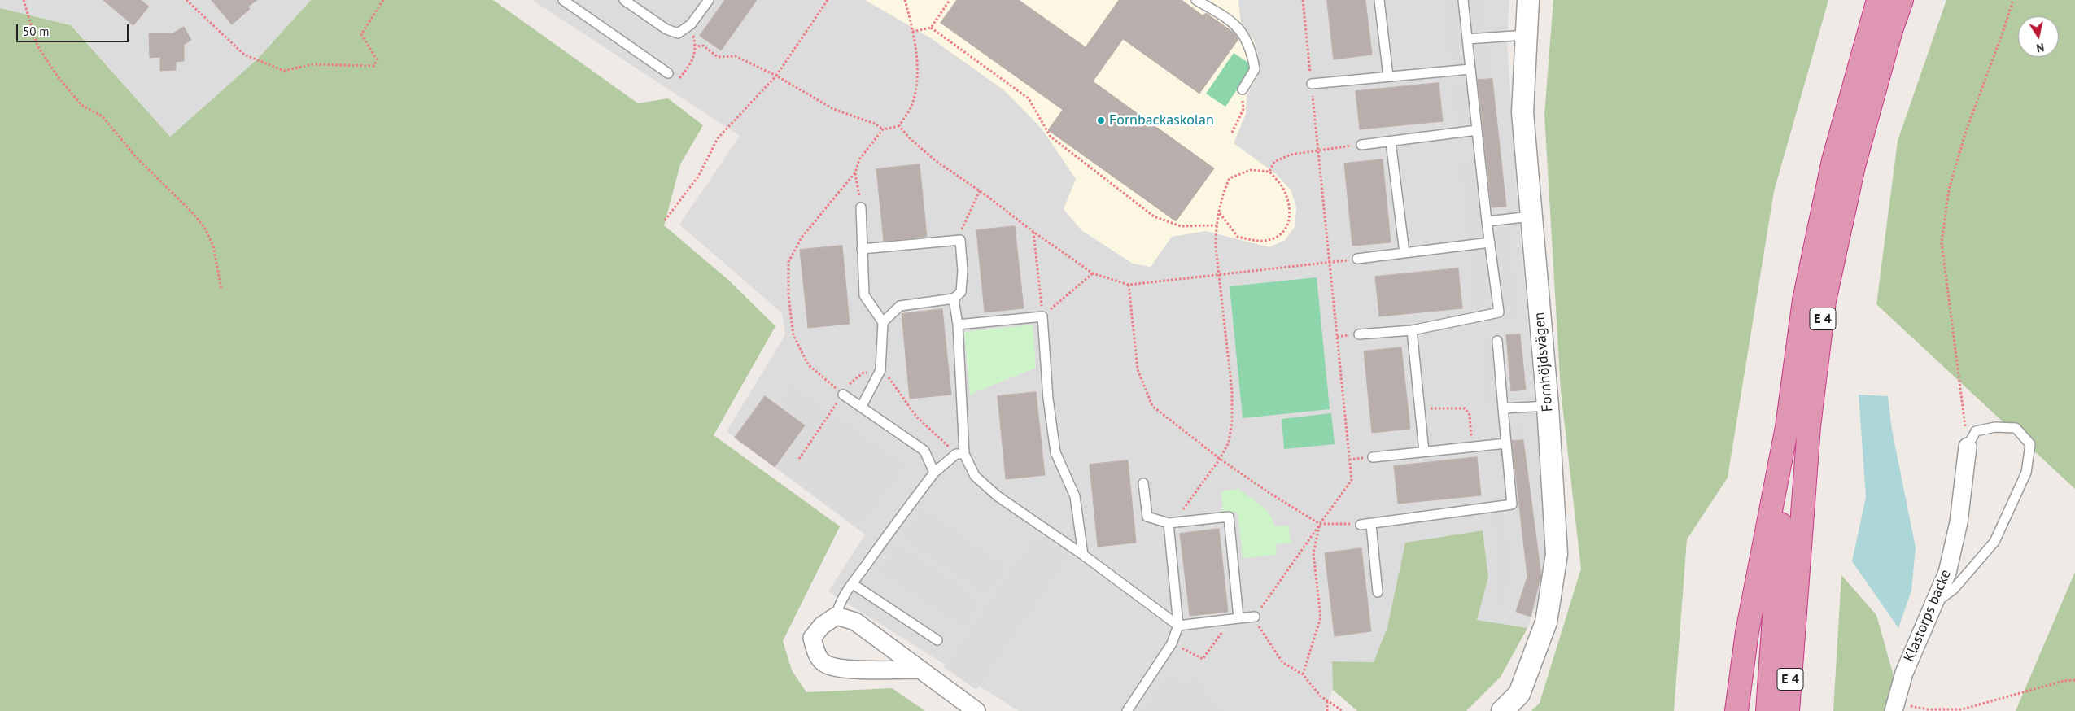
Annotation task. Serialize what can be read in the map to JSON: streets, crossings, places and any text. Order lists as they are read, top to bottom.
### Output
{
  "streets": {
    "highway": ["E 4"],
    "street": ["Fornhöjdsvägen", "Klastorps backe"]
  },
  "places": ["Fornbackaskolan"],
  "scale_bar": "50 m",
  "north": "bottom"
}
